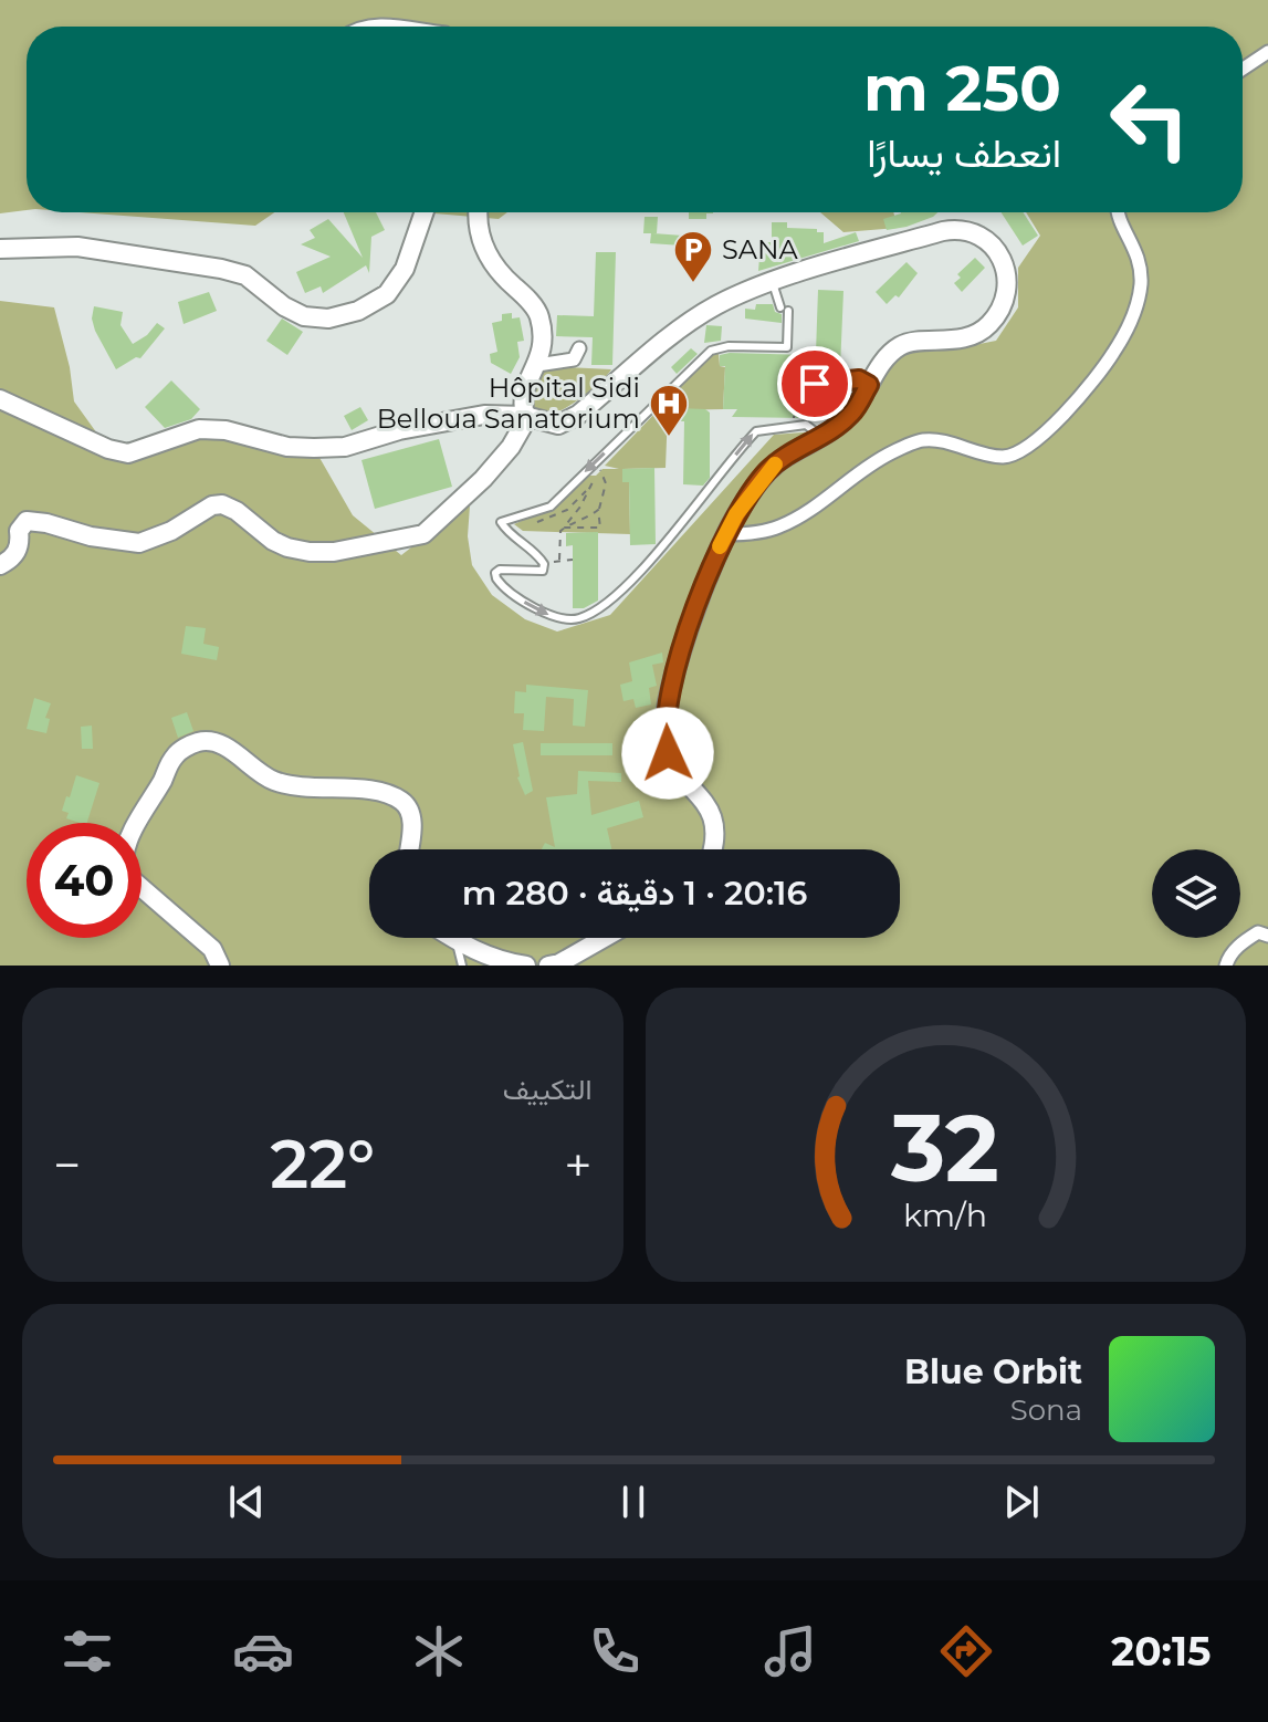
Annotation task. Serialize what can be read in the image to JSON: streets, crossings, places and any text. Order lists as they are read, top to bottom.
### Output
{
  "places": {
    "parking": ["SANA"],
    "hospital": ["Hôpital Sidi Belloua Sanatorium"]
  },
  "page": {
    "turn": ["250 m", "انعطف يسارًا"],
    "limit": "40",
    "trip": "20:16 · 1 دقيقة · 280 m",
    "tile": "التكييف",
    "heat": ["−", "22°", "+"],
    "song": ["Blue Orbit", "Sona"],
    "tabs": "20:15",
    "gauge": ["32", "km/h"]
  }
}
